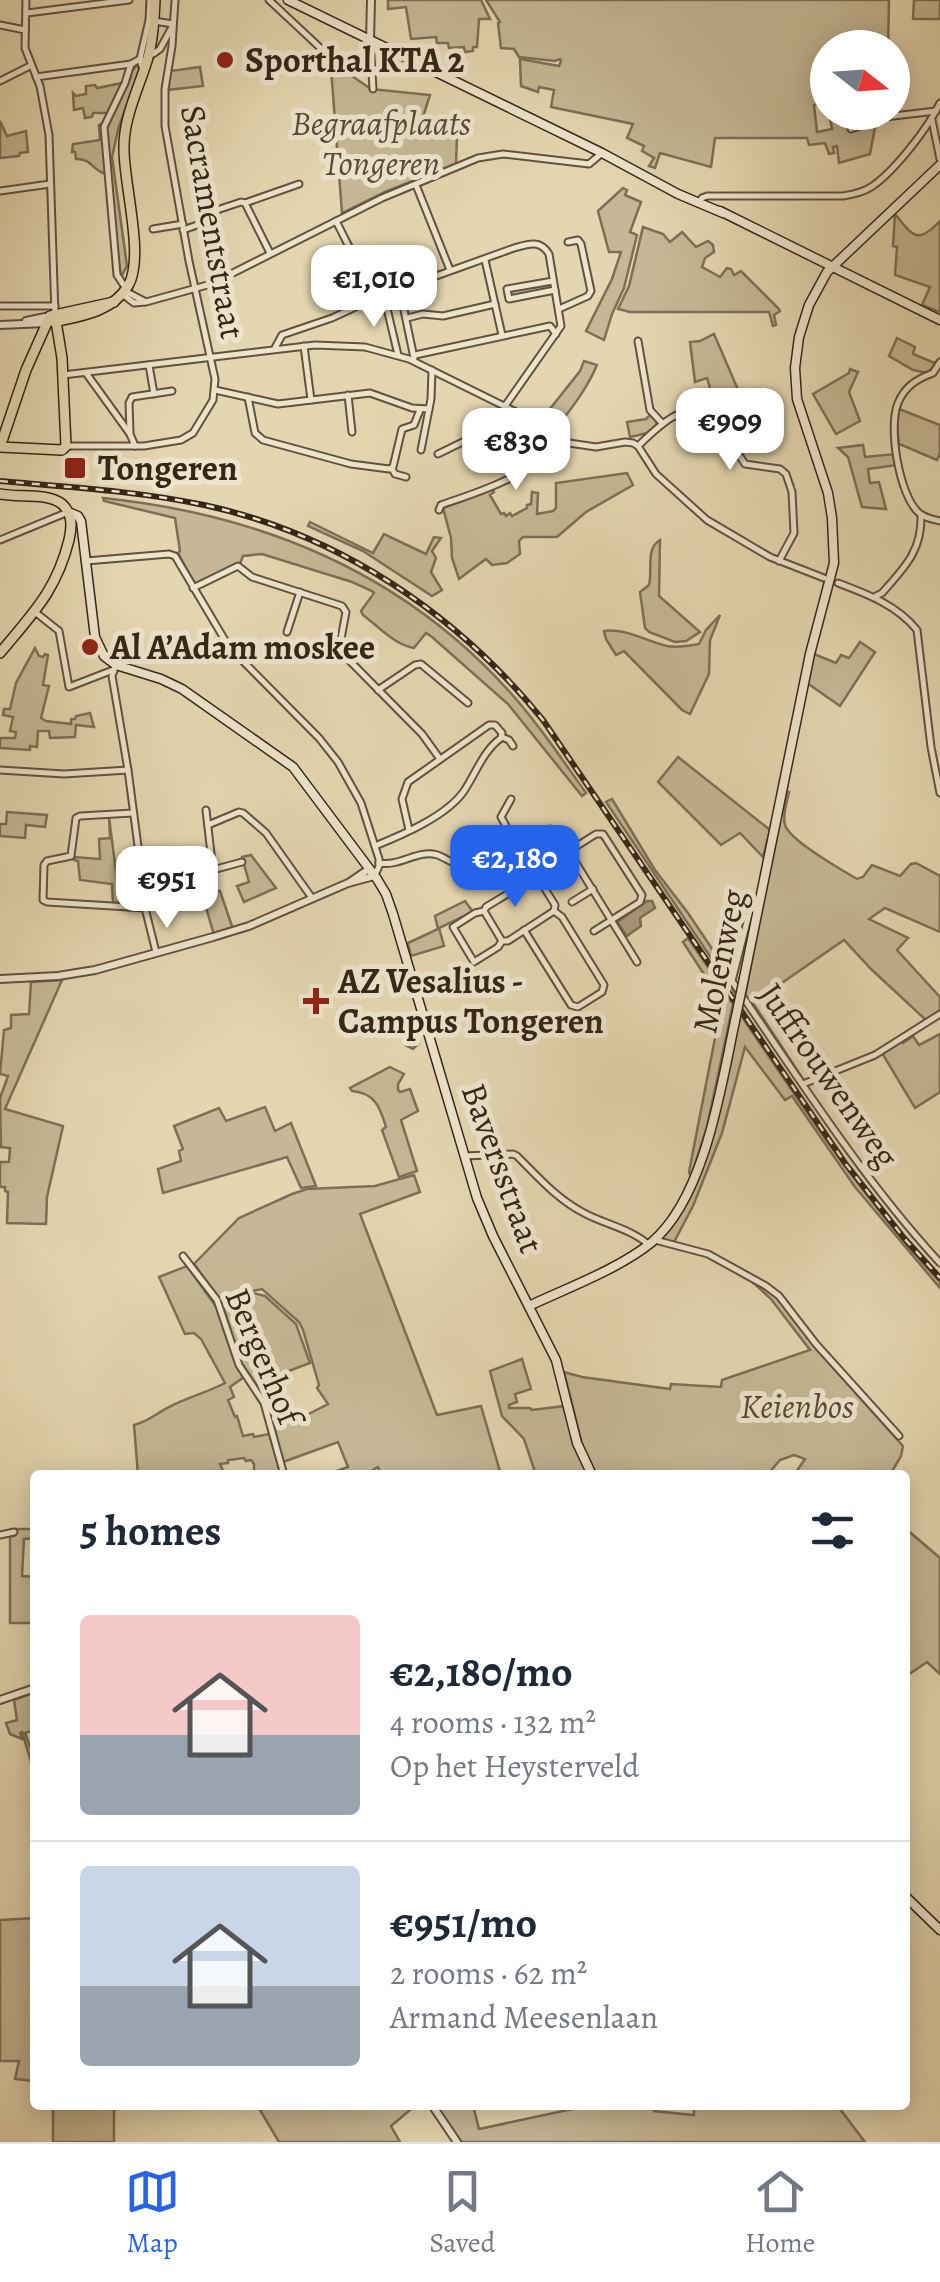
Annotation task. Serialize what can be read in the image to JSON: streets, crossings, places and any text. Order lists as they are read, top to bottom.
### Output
{
  "streets": {
    "main road": ["Molenweg", "Baversstraat"],
    "street": ["Sacramentstraat", "Juffrouwenweg", "Bergerhof"]
  },
  "crossings": [
    ["Molenweg", "Juffrouwenweg"],
    ["Molenweg", "Baversstraat"]
  ],
  "parks": ["Begraafplaats Tongeren", "Keienbos"],
  "places": {
    "other": ["Sporthal KTA 2", "Al A’Adam moskee"],
    "transit": ["Tongeren"],
    "health": ["AZ Vesalius - Campus Tongeren"]
  },
  "north": "right",
  "page": {
    "price": [
      "€1,010",
      "€909",
      "€830",
      "€2,180",
      "€951"
    ],
    "heading": "5 homes",
    "list": [
      {
        "name": "€2,180/mo",
        "note": "4 rooms · 132 m² · Op het Heysterveld"
      },
      {
        "name": "€951/mo",
        "note": "2 rooms · 62 m² · Armand Meesenlaan"
      }
    ],
    "tabs": ["Map", "Saved", "Home"]
  }
}
